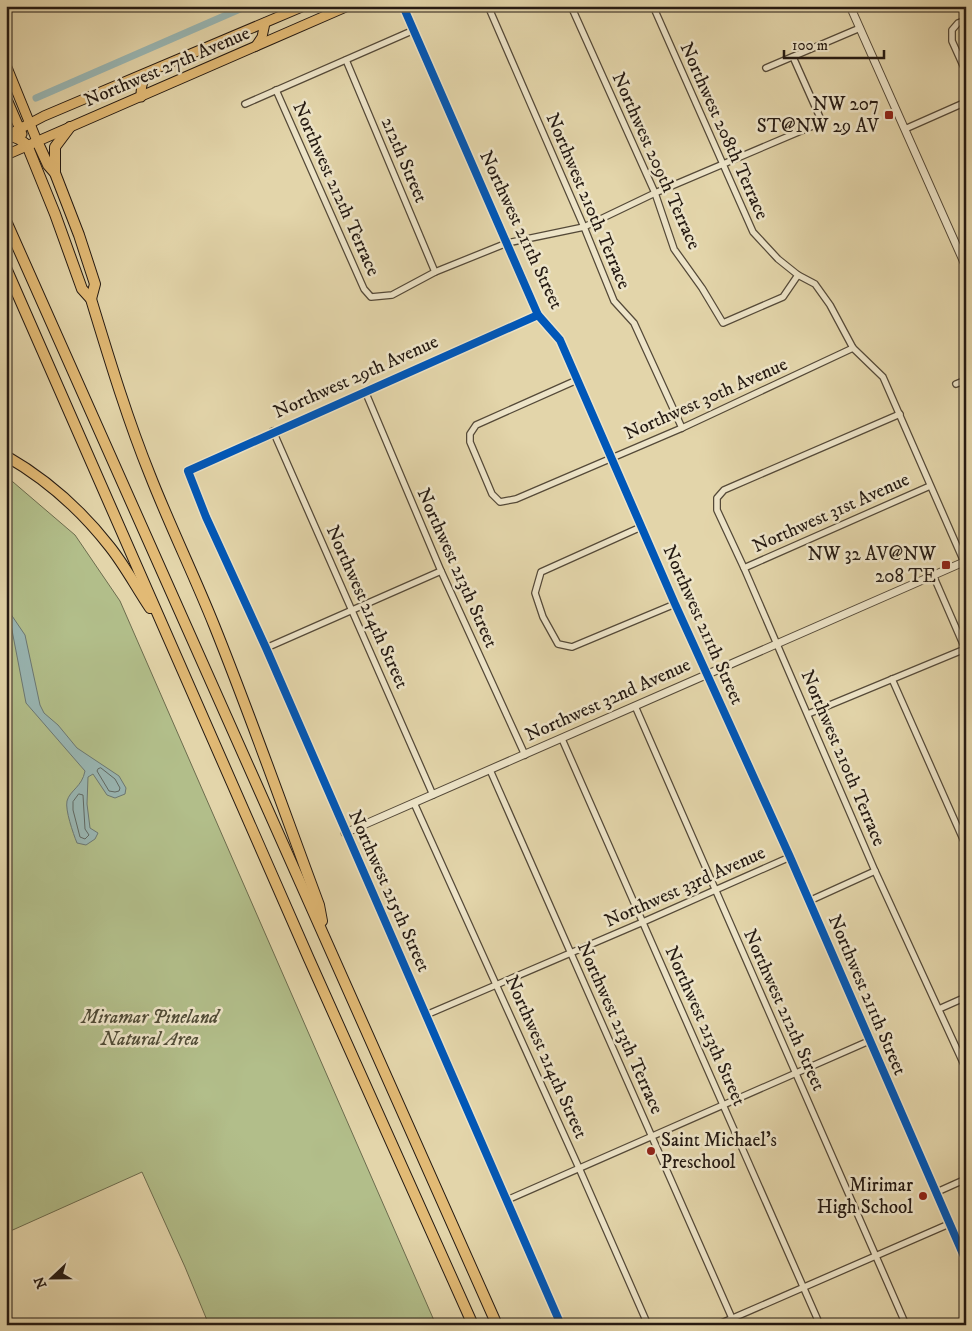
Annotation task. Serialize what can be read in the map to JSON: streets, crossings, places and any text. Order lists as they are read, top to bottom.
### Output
{
  "streets": {
    "main road": ["Northwest 27th Avenue"],
    "street": [
      "Northwest 208th Terrace",
      "212th Street",
      "Northwest 209th Terrace",
      "Northwest 212th Terrace",
      "Northwest 210th Terrace",
      "Northwest 211th Street",
      "Northwest 29th Avenue",
      "Northwest 30th Avenue",
      "Northwest 31st Avenue",
      "Northwest 213th Street",
      "Northwest 214th Street",
      "Northwest 32nd Avenue",
      "Northwest 33rd Avenue",
      "Northwest 215th Street",
      "Northwest 212th Street",
      "Northwest 213th Terrace"
    ]
  },
  "crossings": [
    ["Northwest 208th Terrace", "Northwest 209th Terrace"],
    ["Northwest 208th Terrace", "Northwest 210th Terrace"],
    ["Northwest 208th Terrace", "Northwest 30th Avenue"],
    ["Northwest 208th Terrace", "Northwest 31st Avenue"],
    ["Northwest 208th Terrace", "Northwest 32nd Avenue"],
    ["212th Street", "Northwest 212th Terrace"],
    ["Northwest 210th Terrace", "Northwest 30th Avenue"],
    ["Northwest 210th Terrace", "Northwest 31st Avenue"],
    ["Northwest 210th Terrace", "Northwest 32nd Avenue"],
    ["Northwest 211th Street", "Northwest 29th Avenue"],
    ["Northwest 211th Street", "Northwest 30th Avenue"],
    ["Northwest 211th Street", "Northwest 32nd Avenue"],
    ["Northwest 211th Street", "Northwest 33rd Avenue"],
    ["Northwest 29th Avenue", "Northwest 213th Street"],
    ["Northwest 29th Avenue", "Northwest 214th Street"],
    ["Northwest 29th Avenue", "Northwest 215th Street"],
    ["Northwest 213th Street", "Northwest 32nd Avenue"],
    ["Northwest 213th Street", "Northwest 33rd Avenue"],
    ["Northwest 214th Street", "Northwest 32nd Avenue"],
    ["Northwest 214th Street", "Northwest 33rd Avenue"],
    ["Northwest 32nd Avenue", "Northwest 215th Street"],
    ["Northwest 32nd Avenue", "Northwest 212th Street"],
    ["Northwest 32nd Avenue", "Northwest 213th Terrace"],
    ["Northwest 33rd Avenue", "Northwest 215th Street"],
    ["Northwest 33rd Avenue", "Northwest 212th Street"],
    ["Northwest 33rd Avenue", "Northwest 213th Terrace"]
  ],
  "parks": ["Miramar Pineland Natural Area"],
  "places": {
    "transit": ["NW 207 ST@NW 29 AV", "NW 32 AV@NW 208 TE"],
    "other": ["Saint Michael's Preschool", "Mirimar High School"]
  },
  "scale_bar": "100 m",
  "north": "left"
}
